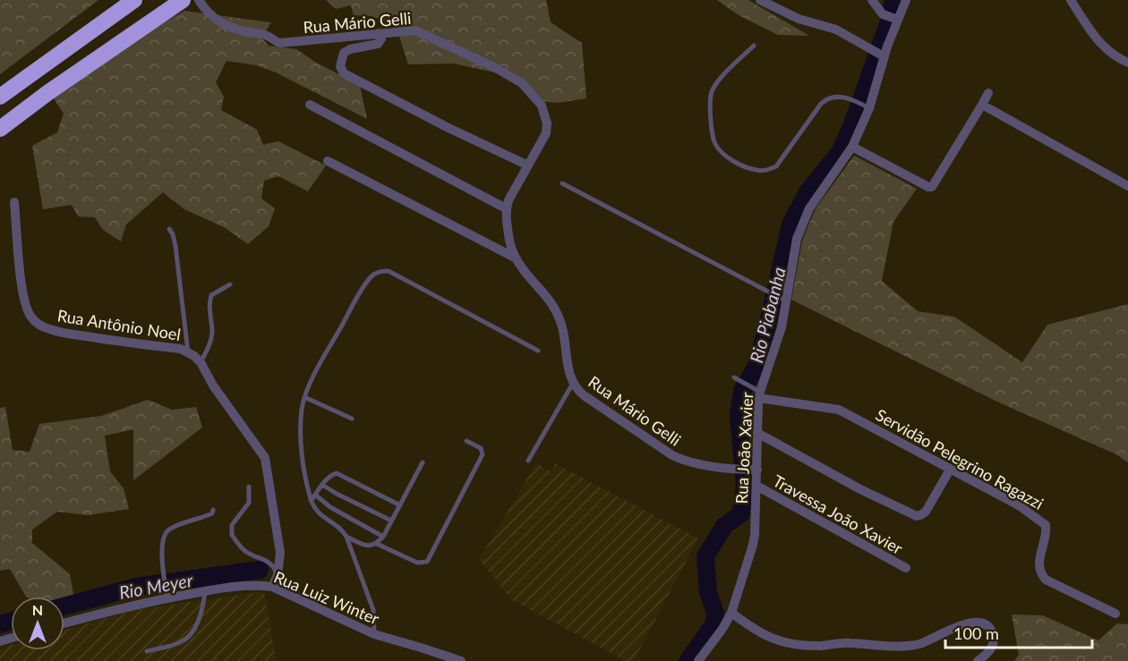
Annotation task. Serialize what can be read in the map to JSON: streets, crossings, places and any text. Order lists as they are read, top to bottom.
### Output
{
  "streets": {
    "street": [
      "Rua Mário Gelli",
      "Rua Antônio Noel",
      "Rua João Xavier",
      "Servidão Pelegrino Ragazzi",
      "Travessa João Xavier",
      "Rua Luiz Winter"
    ]
  },
  "crossings": [
    ["Rua Mário Gelli", "Rua João Xavier"],
    ["Rua Antônio Noel", "Rua Luiz Winter"],
    ["Rua João Xavier", "Servidão Pelegrino Ragazzi"],
    ["Rua João Xavier", "Travessa João Xavier"]
  ],
  "water": ["Rio Piabanha", "Rio Meyer"],
  "scale_bar": "100 m",
  "north": "top"
}
